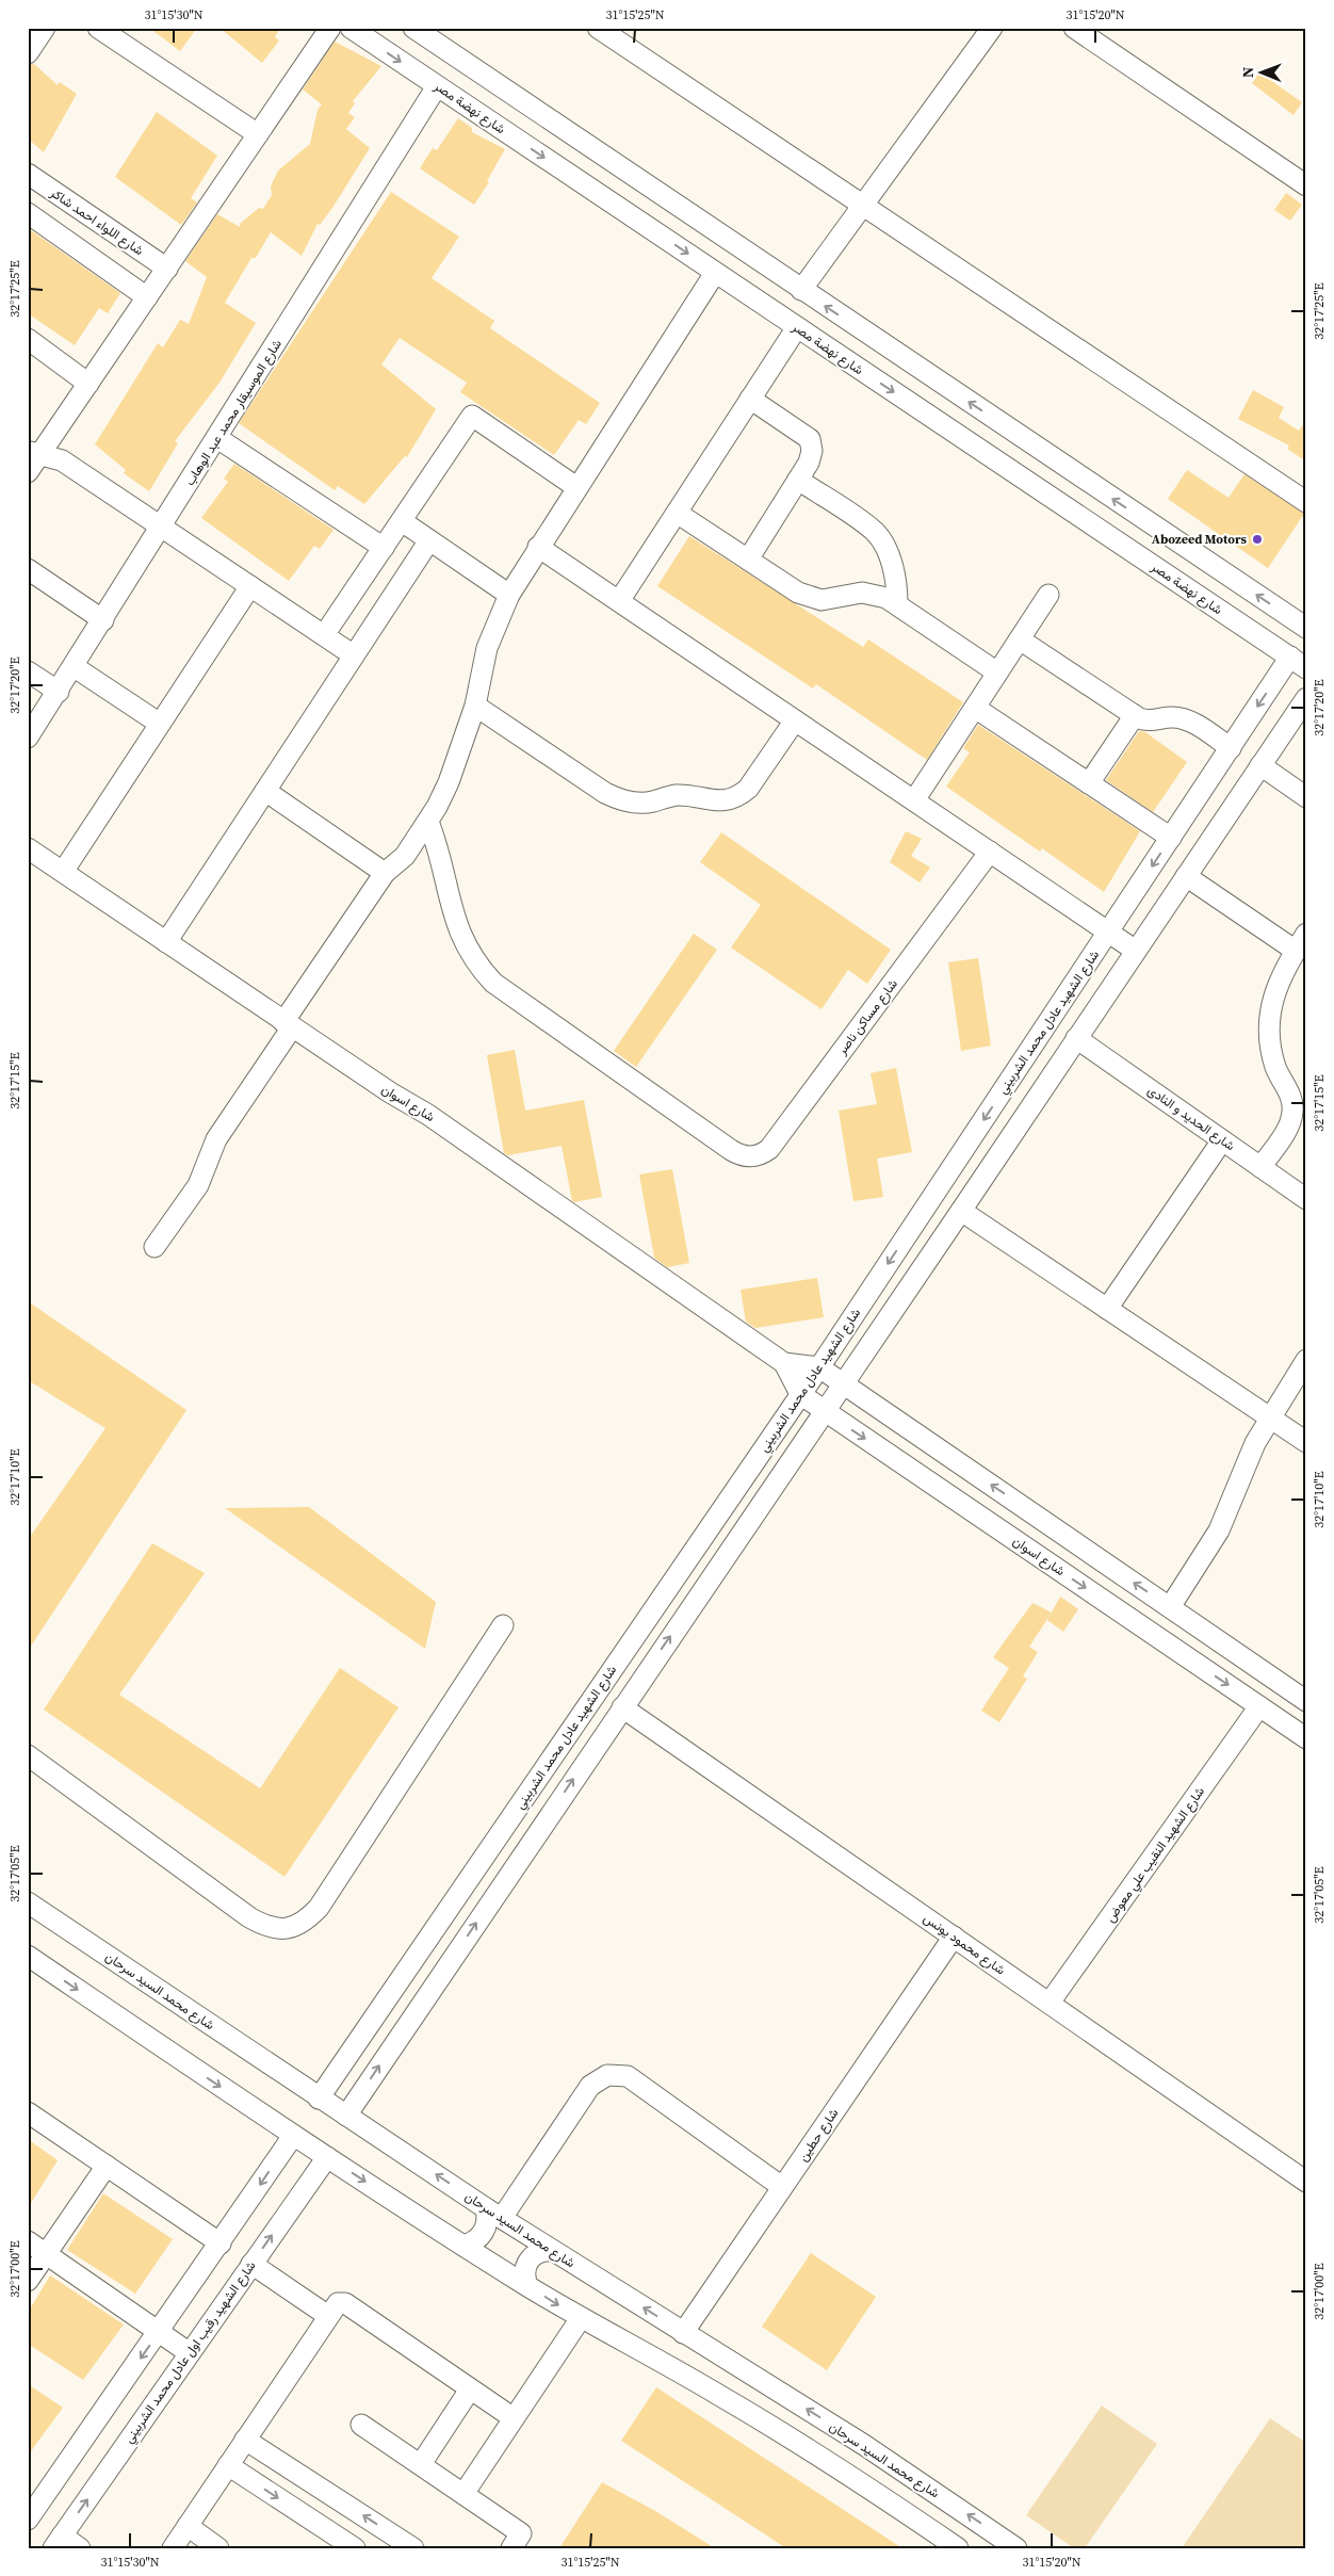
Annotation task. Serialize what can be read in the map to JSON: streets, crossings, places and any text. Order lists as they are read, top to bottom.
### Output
{
  "streets": {
    "street": [
      "شارع نهضة مصر",
      "شارع اللواء احمد شاكر",
      "شارع الموسيقار محمد عبد الوهاب",
      "شارع مساكن ناصر",
      "شارع الشهيد عادل محمد الشربيني",
      "شارع اسوان",
      "شارع الحديد و النادى",
      "شارع الشهيد النقيب علي معوض",
      "شارع محمود يونس",
      "شارع محمد السيد سرحان",
      "شارع حطين",
      "شارع الشهيد رقيب اول عادل محمد الشربيني"
    ]
  },
  "crossings": [
    ["شارع نهضة مصر", "شارع الموسيقار محمد عبد الوهاب"],
    ["شارع نهضة مصر", "شارع الشهيد عادل محمد الشربيني"],
    ["شارع الشهيد عادل محمد الشربيني", "شارع اسوان"],
    ["شارع الشهيد عادل محمد الشربيني", "شارع محمد السيد سرحان"],
    ["شارع اسوان", "شارع الشهيد النقيب علي معوض"],
    ["شارع الشهيد النقيب علي معوض", "شارع محمود يونس"],
    ["شارع محمود يونس", "شارع حطين"],
    ["شارع محمد السيد سرحان", "شارع حطين"]
  ],
  "places": ["Abozeed Motors"],
  "north": "left",
  "coordinates": [
    "31°15'30\"N",
    "31°15'25\"N",
    "31°15'20\"N",
    "32°17'25\"E",
    "32°17'20\"E",
    "32°17'15\"E",
    "32°17'10\"E",
    "32°17'05\"E",
    "32°17'00\"E"
  ]
}
